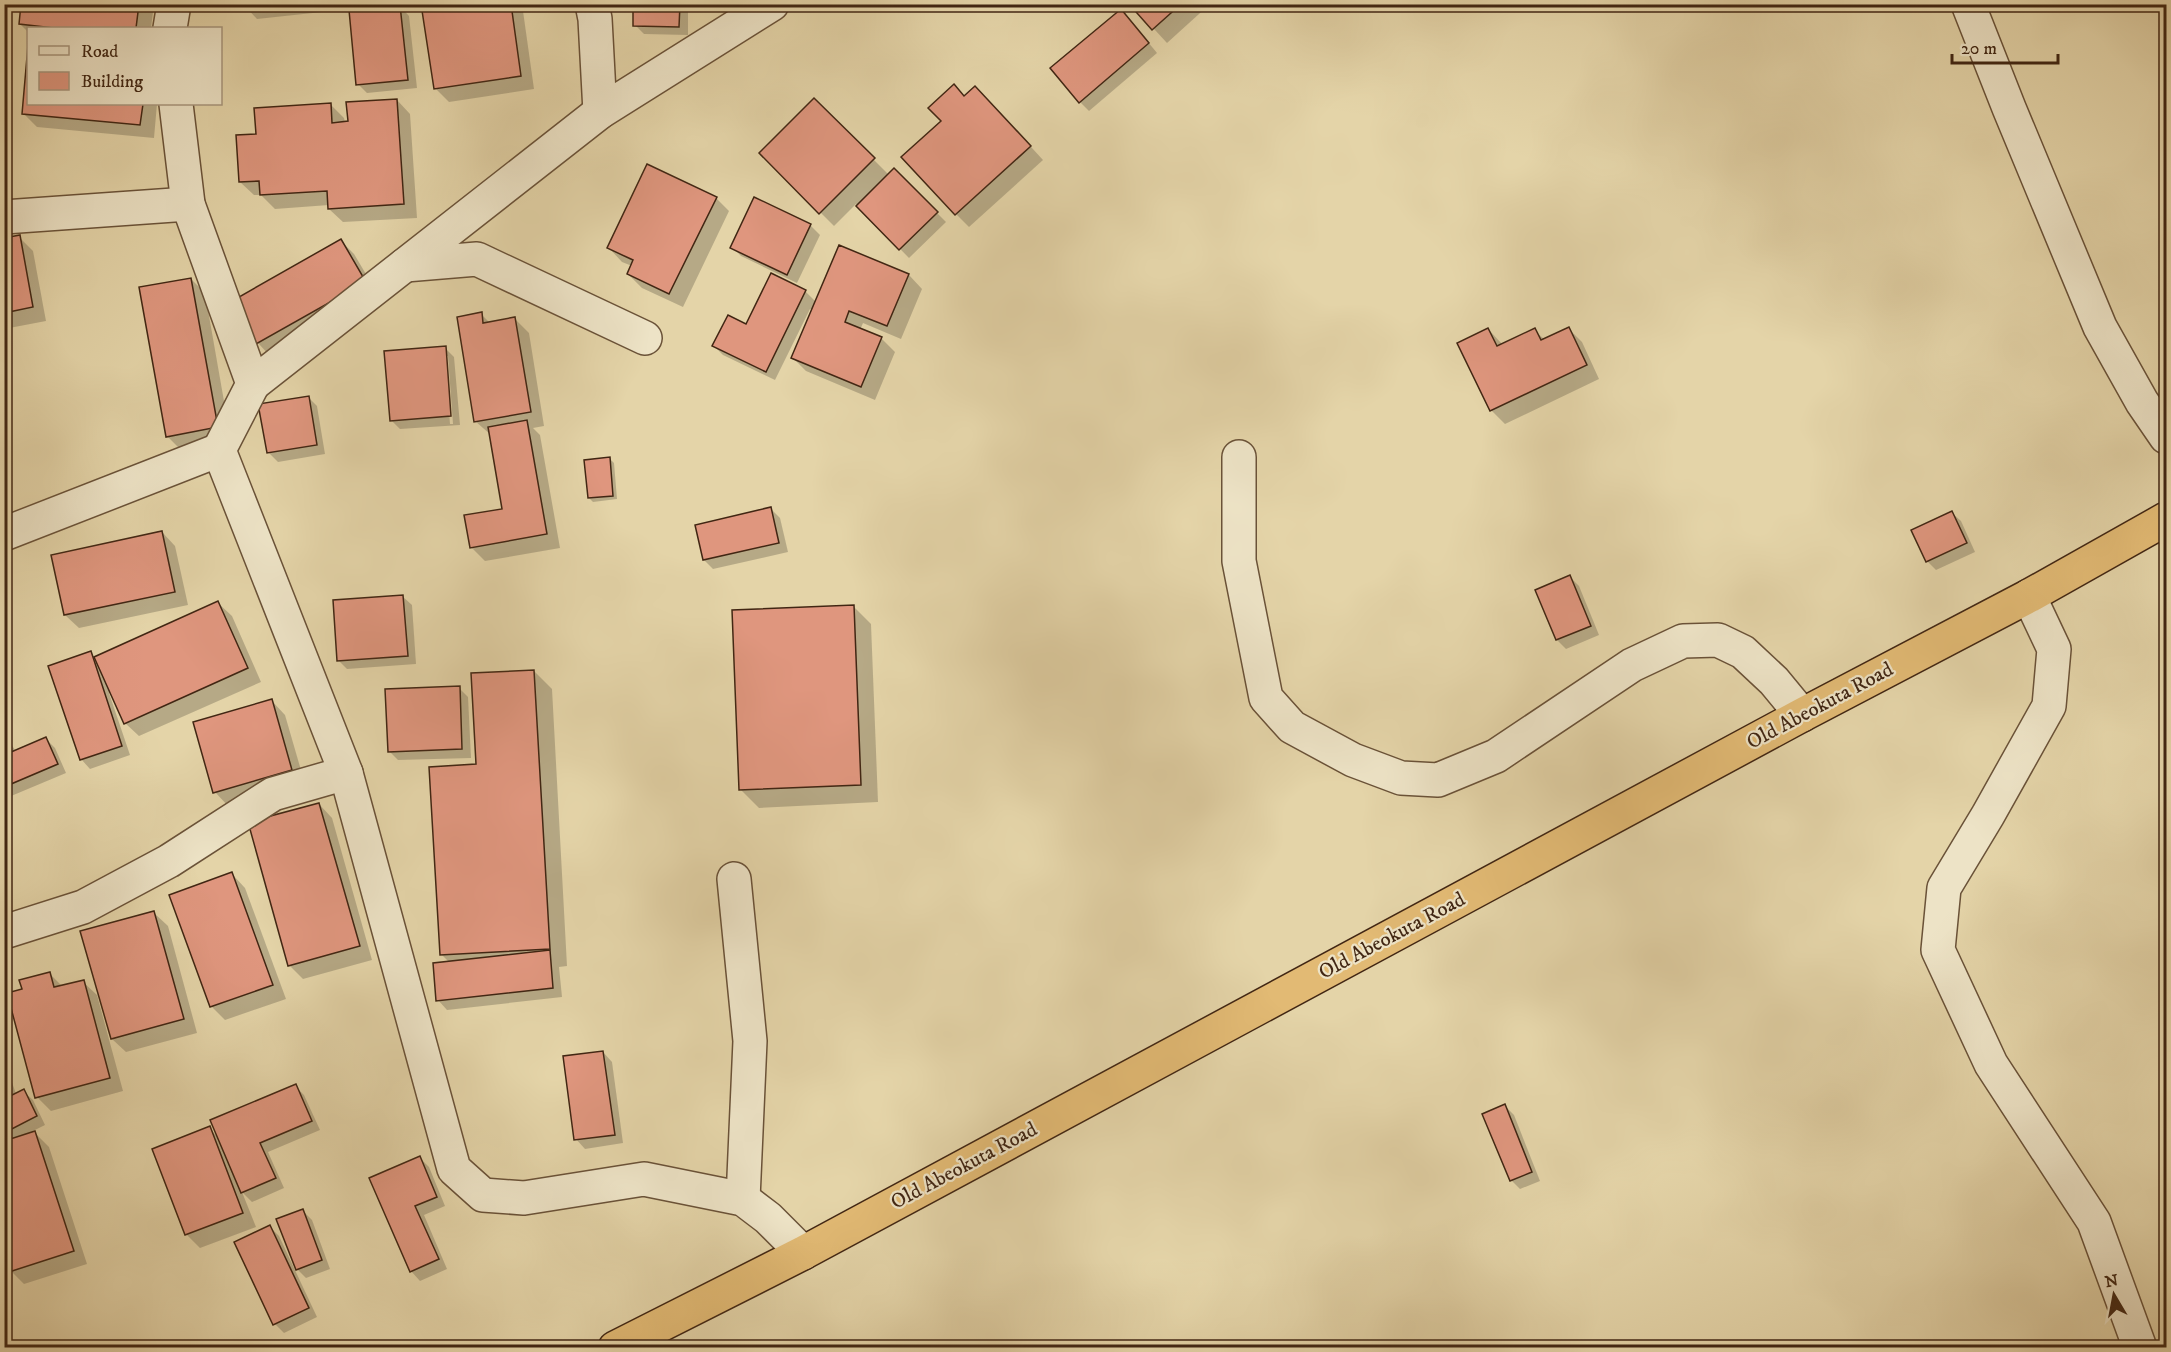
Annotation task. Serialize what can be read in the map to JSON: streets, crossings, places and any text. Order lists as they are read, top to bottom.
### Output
{
  "streets": {
    "highway": ["Old Abeokuta Road"]
  },
  "legend": ["Road", "Building"],
  "scale_bar": "20 m",
  "north": "top"
}
